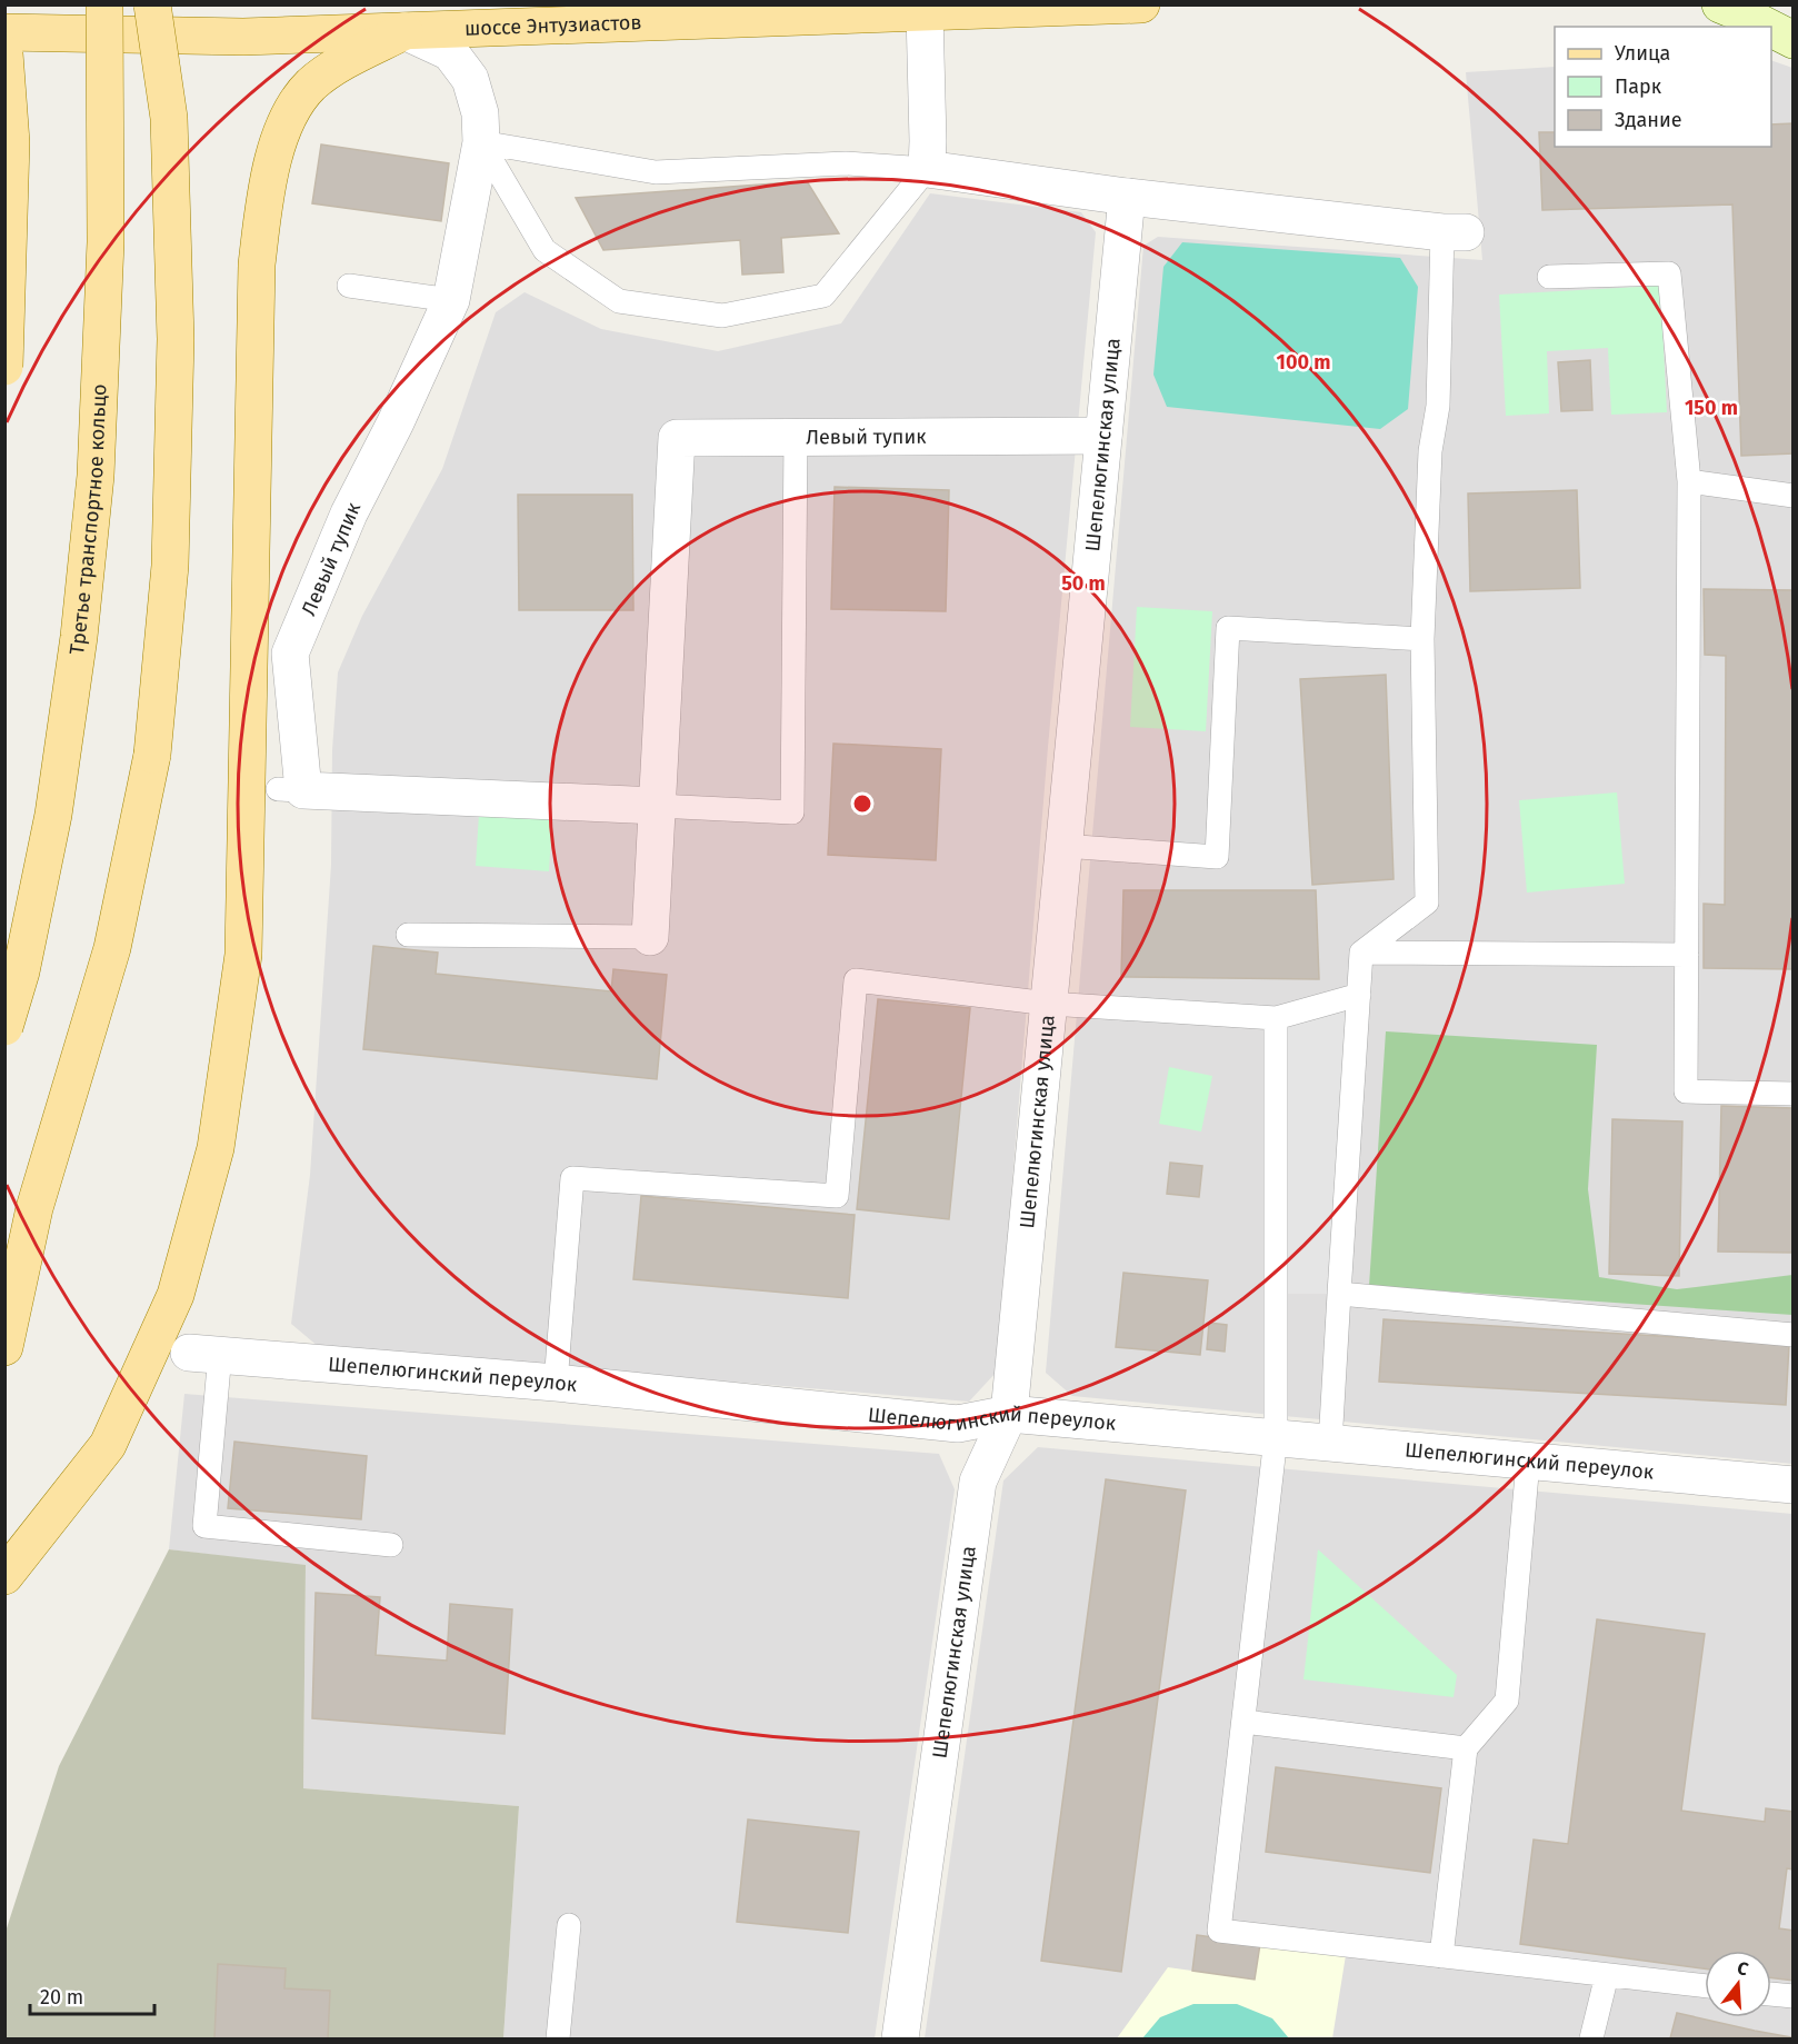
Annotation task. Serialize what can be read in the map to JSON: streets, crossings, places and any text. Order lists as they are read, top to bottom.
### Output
{
  "streets": {
    "main road": ["шоссе Энтузиастов", "Третье транспортное кольцо"],
    "street": ["Левый тупик", "Шепелюгинская улица", "Шепелюгинский переулок"]
  },
  "crossings": [
    ["шоссе Энтузиастов", "Левый тупик"],
    ["Левый тупик", "Шепелюгинская улица"],
    ["Шепелюгинская улица", "Шепелюгинский переулок"]
  ],
  "legend": ["Улица", "Парк", "Здание"],
  "scale_bar": "20 m",
  "north": "top",
  "rings": ["100 m", "150 m", "50 m"]
}
